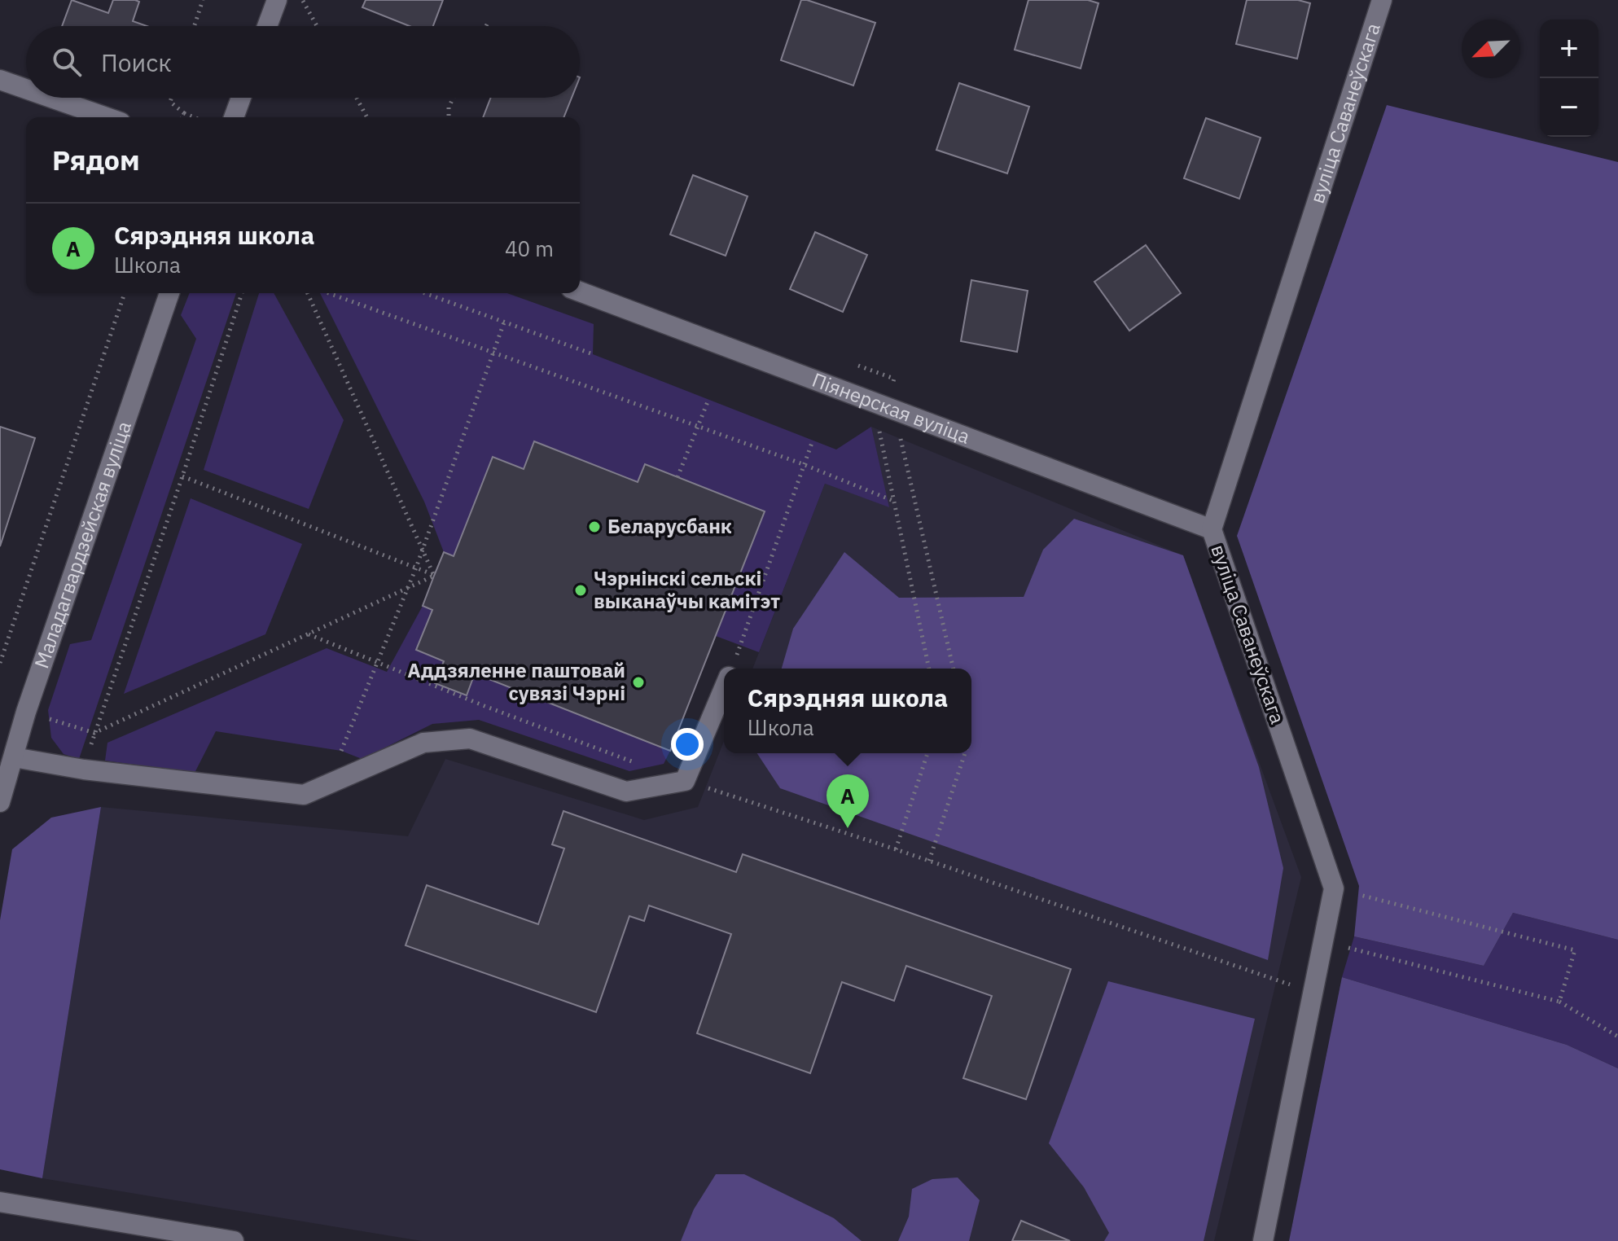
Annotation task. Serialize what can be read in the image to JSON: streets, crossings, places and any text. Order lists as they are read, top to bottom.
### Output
{
  "streets": {
    "street": ["вуліца Саванеўскага", "Піянерская вуліца", "Маладагвардзейская вуліца"]
  },
  "crossings": [
    ["вуліца Саванеўскага", "Піянерская вуліца"]
  ],
  "places": ["Беларусбанк", "Чэрнінскі сельскі выканаўчы камітэт", "Аддзяленне паштовай сувязі Чэрні"],
  "north": "bottom left",
  "page": {
    "map_buttons": ["+", "−"],
    "search": "Поиск",
    "heading": "Рядом",
    "list": [
      {
        "mark": "A",
        "name": "Сярэдняя школа",
        "note": "Школа",
        "value": "40 m"
      }
    ],
    "popup": ["Сярэдняя школа", "Школа"],
    "pins": "A"
  }
}
